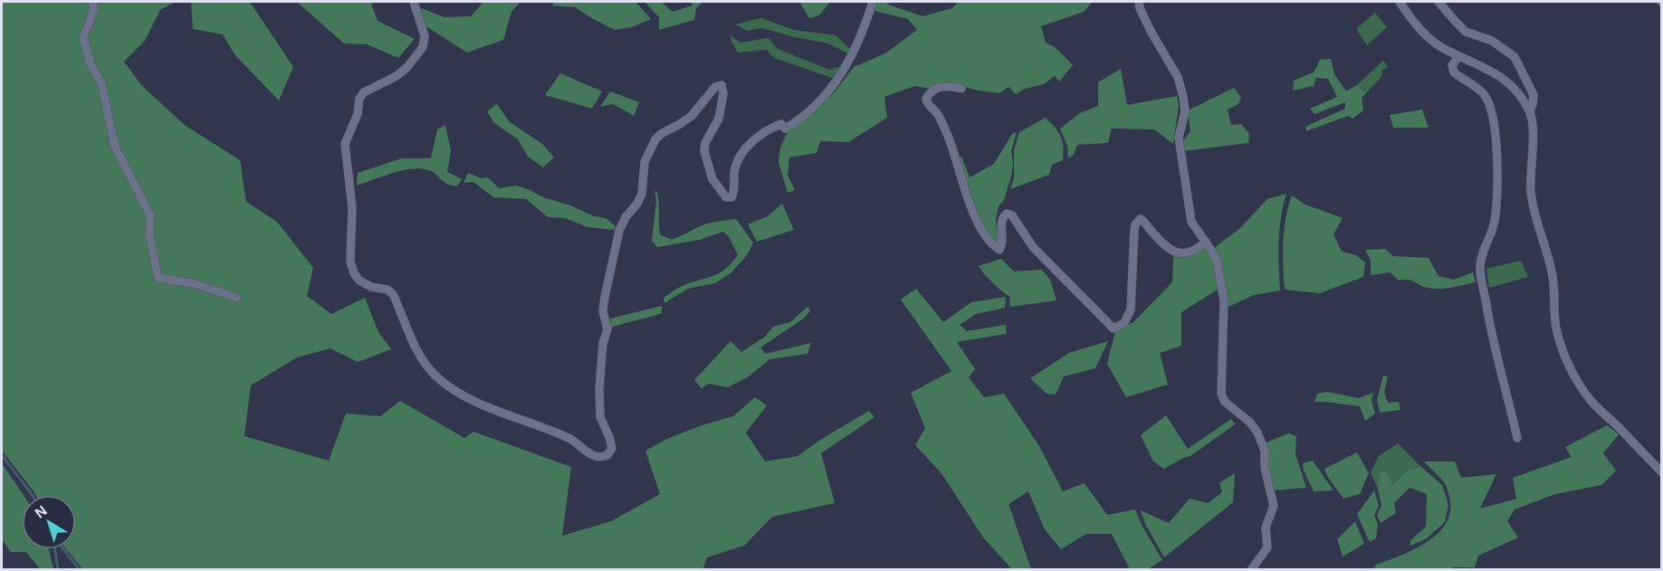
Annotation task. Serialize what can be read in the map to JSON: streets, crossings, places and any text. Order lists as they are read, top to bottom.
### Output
{
  "north": "top left"
}
